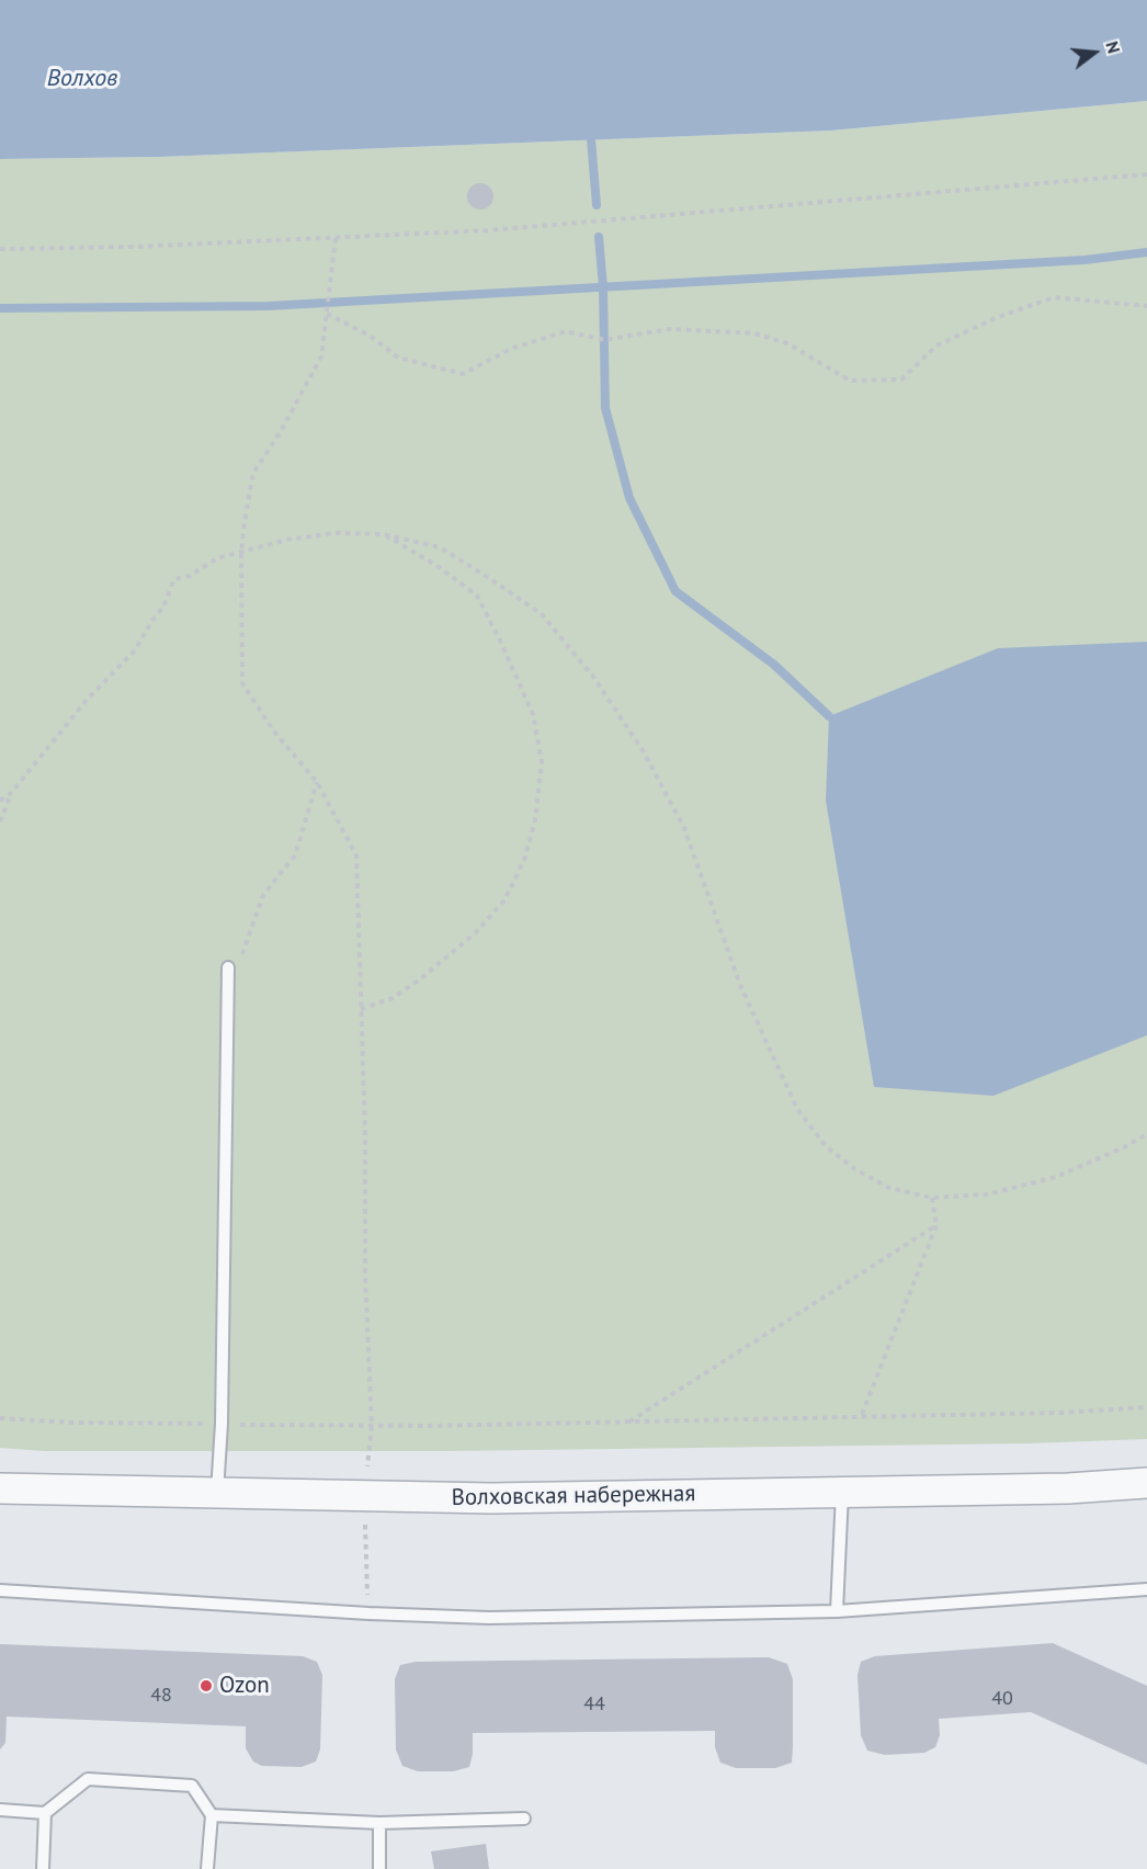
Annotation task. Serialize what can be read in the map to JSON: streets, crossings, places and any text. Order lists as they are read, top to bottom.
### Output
{
  "streets": {
    "street": ["Волховская набережная"]
  },
  "water": ["Волхов"],
  "places": ["Ozon"],
  "house_numbers": ["48", "40", "44"],
  "north": "right"
}
